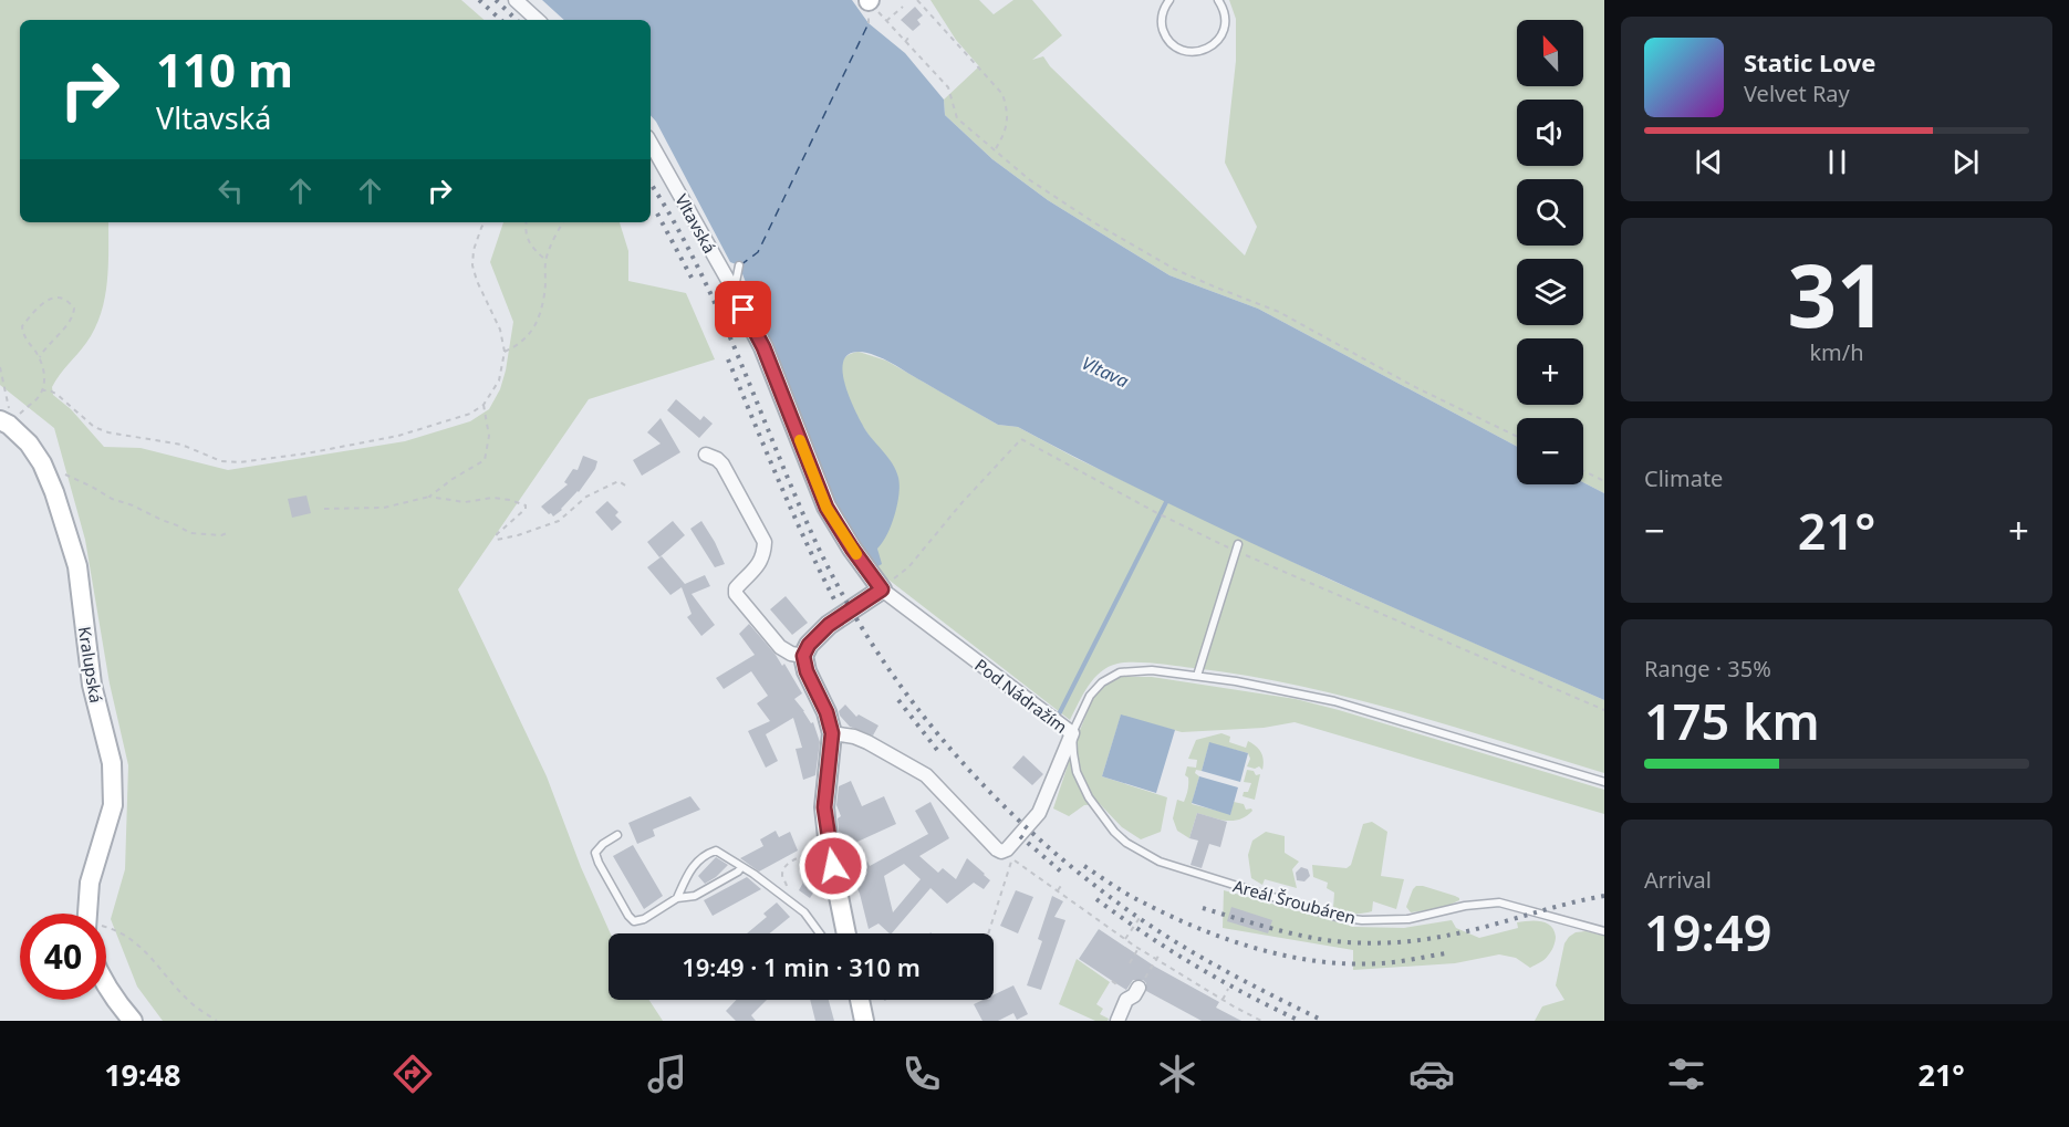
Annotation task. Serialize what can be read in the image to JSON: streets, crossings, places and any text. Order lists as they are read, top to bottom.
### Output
{
  "streets": {
    "street": ["Vltavská", "Kralupská", "Pod Nádražím"],
    "lane": ["Areál Šroubáren"]
  },
  "crossings": [
    ["Vltavská", "Pod Nádražím"],
    ["Pod Nádražím", "Areál Šroubáren"]
  ],
  "water": ["Vltava"],
  "north": "top",
  "page": {
    "map_buttons": ["+", "−"],
    "turn": ["110 m", "Vltavská"],
    "song": ["Static Love", "Velvet Ray"],
    "tile": [
      ["31", "km/h"],
      "Climate",
      ["Range · 35%", "175 km"],
      ["Arrival", "19:49"]
    ],
    "heat": ["−", "21°", "+"],
    "limit": "40",
    "trip": "19:49 · 1 min · 310 m",
    "tabs": ["19:48", "21°"]
  }
}
